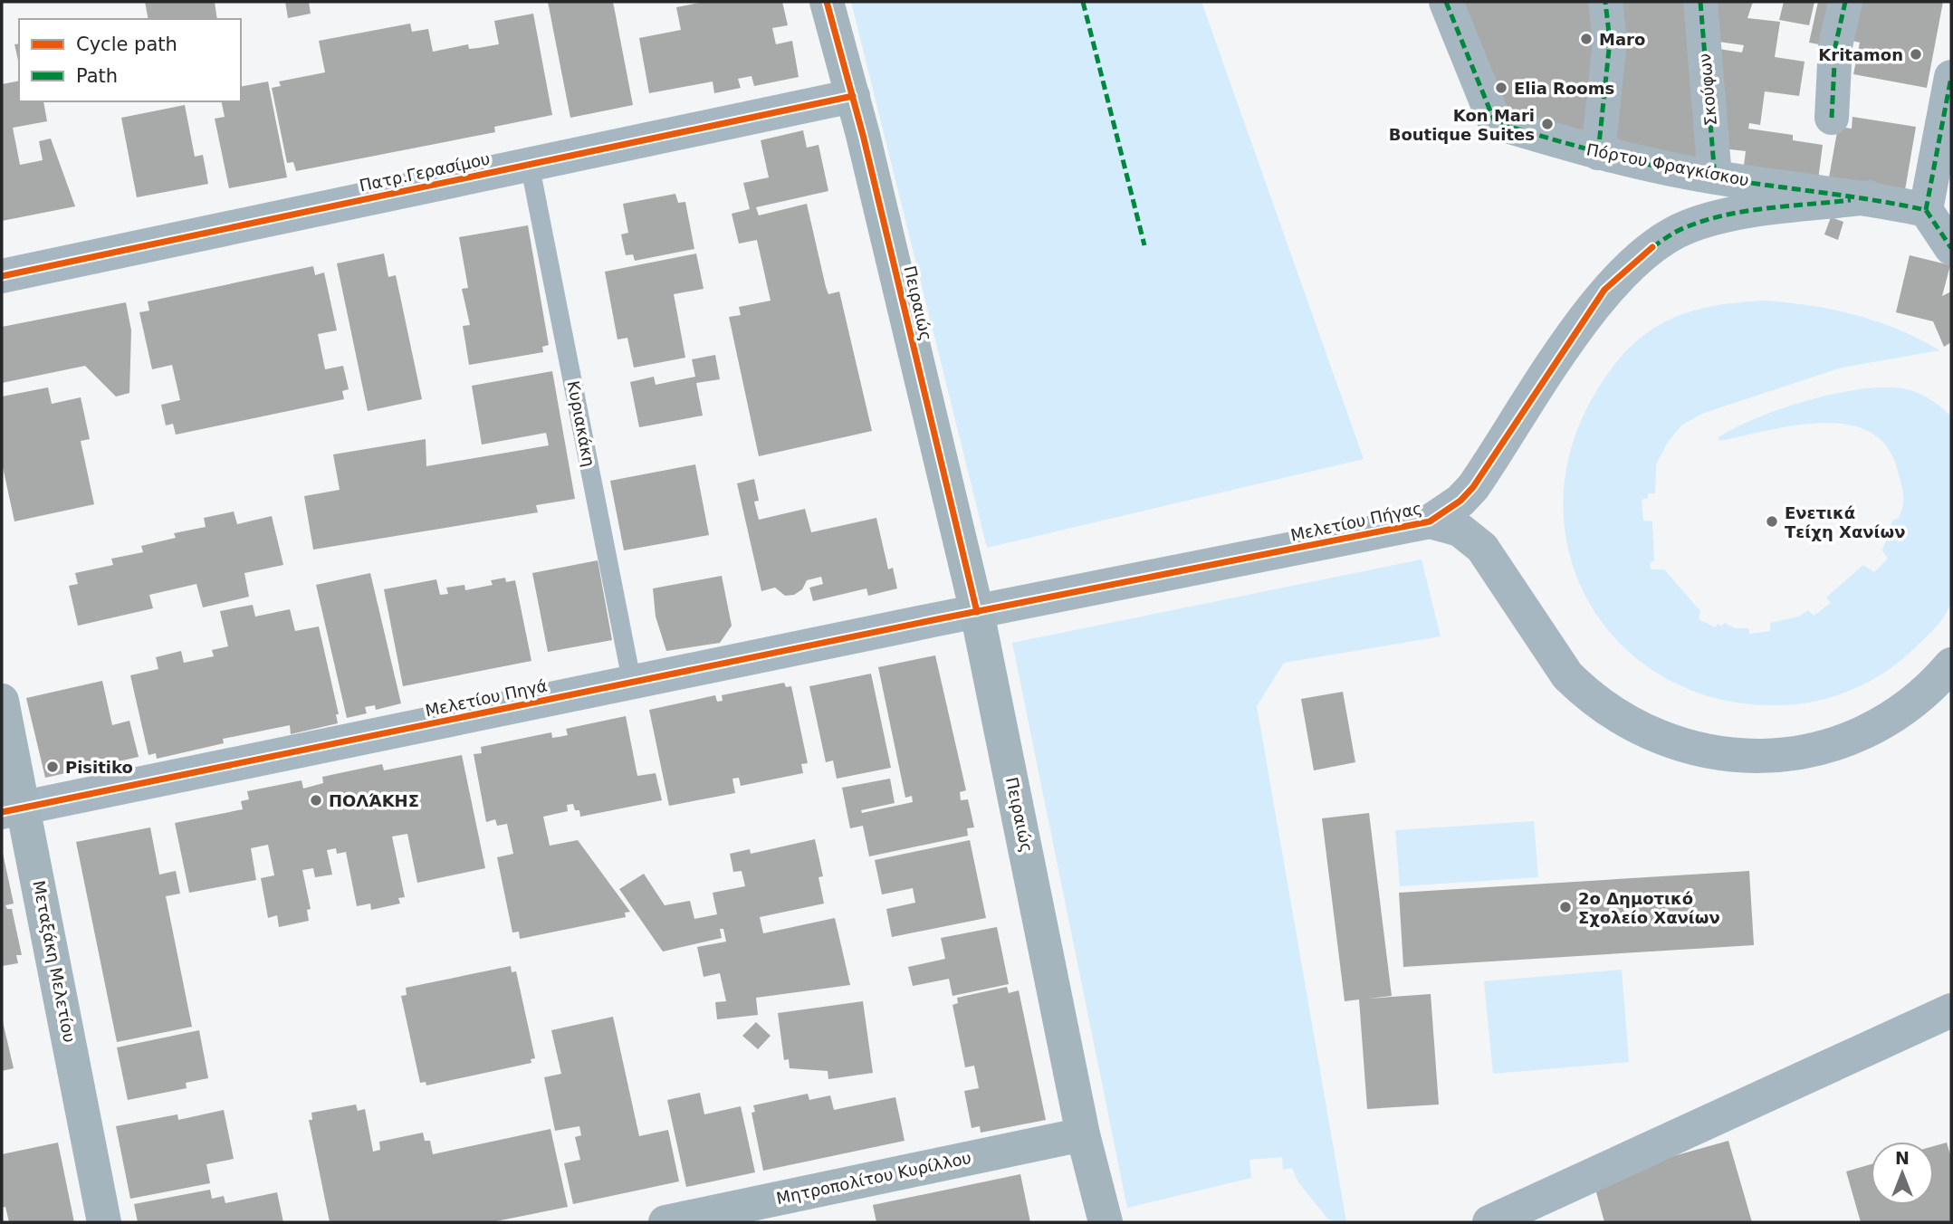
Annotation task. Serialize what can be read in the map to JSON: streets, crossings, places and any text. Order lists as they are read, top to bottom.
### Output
{
  "streets": {
    "street": [
      "Σκούφων",
      "Πόρτου Φραγκίσκου",
      "Πατρ.Γερασίμου",
      "Πειραιώς",
      "Μελετίου Πήγας",
      "Μελετίου Πηγά",
      "Μεταξάκη Μελετίου",
      "Μητροπολίτου Κυρίλλου"
    ],
    "lane": ["Κυριακάκη"]
  },
  "crossings": [
    ["Σκούφων", "Πόρτου Φραγκίσκου"],
    ["Πόρτου Φραγκίσκου", "Μελετίου Πήγας"],
    ["Πατρ.Γερασίμου", "Πειραιώς"],
    ["Πατρ.Γερασίμου", "Κυριακάκη"],
    ["Πειραιώς", "Μελετίου Πήγας"],
    ["Πειραιώς", "Μελετίου Πηγά"],
    ["Πειραιώς", "Μητροπολίτου Κυρίλλου"],
    ["Κυριακάκη", "Μελετίου Πηγά"],
    ["Μελετίου Πήγας", "Μελετίου Πηγά"],
    ["Μελετίου Πηγά", "Μεταξάκη Μελετίου"]
  ],
  "places": [
    "Maro",
    "Kritamon",
    "Elia Rooms",
    "Kon Mari Boutique Suites",
    "Ενετικά Τείχη Χανίων",
    "Pisitiko",
    "ΠΟΛΆΚΗΣ",
    "2ο Δημοτικό Σχολείο Χανίων"
  ],
  "legend": ["Cycle path", "Path"],
  "north": "top"
}
